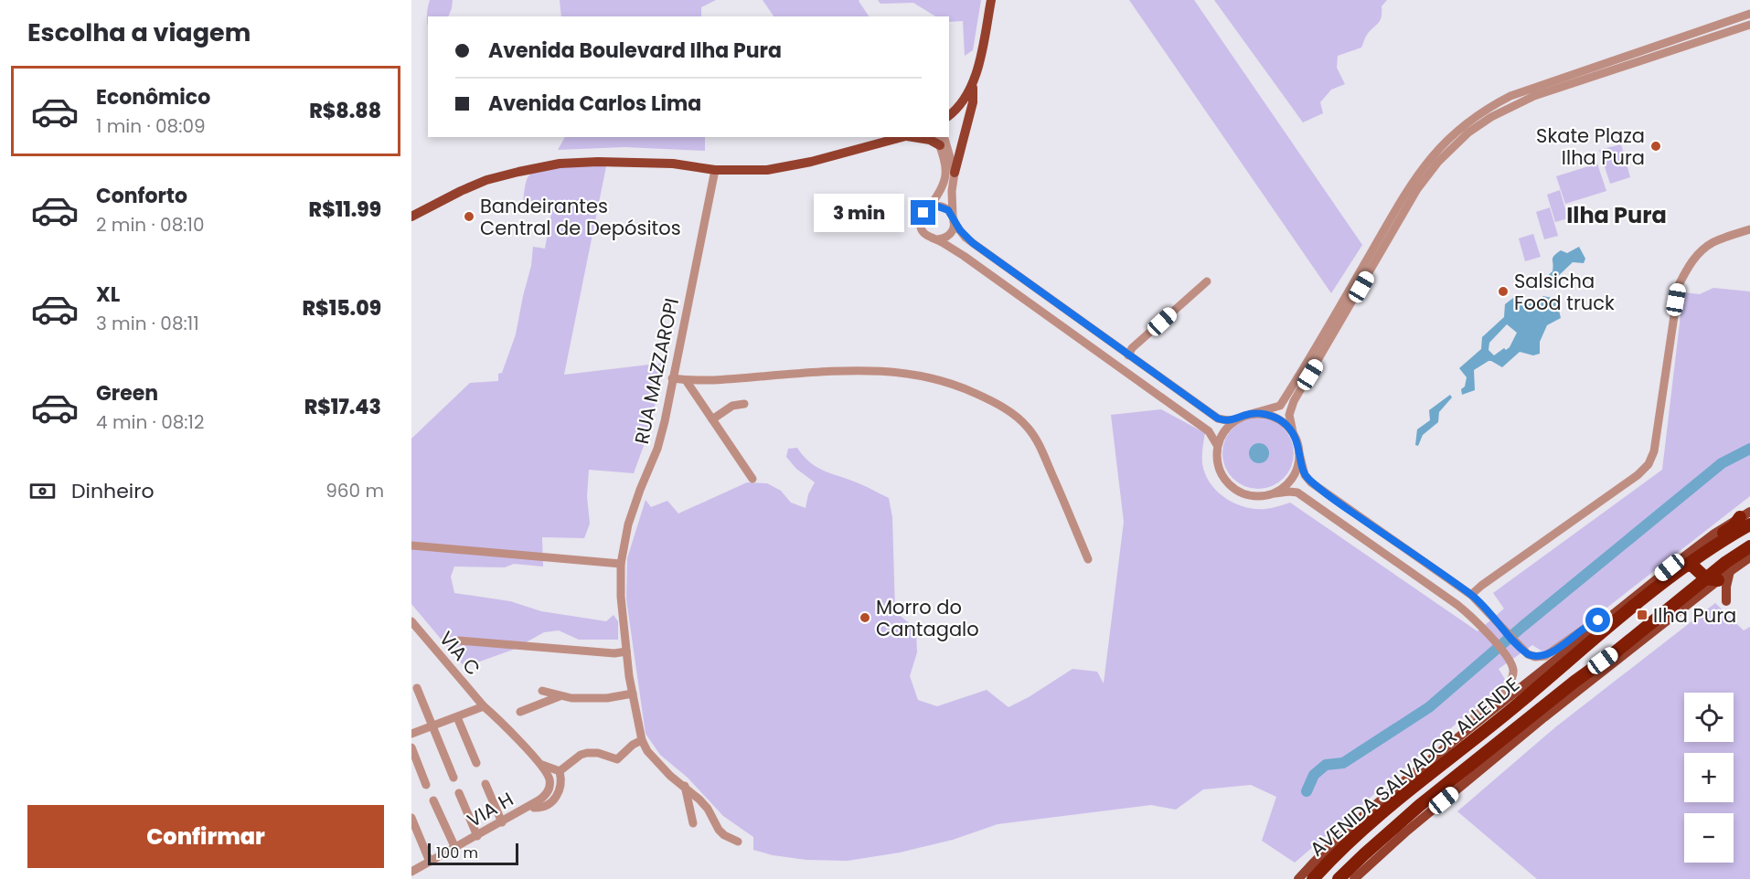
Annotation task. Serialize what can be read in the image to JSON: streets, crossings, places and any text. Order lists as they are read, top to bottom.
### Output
{
  "streets": {
    "highway": ["AVENIDA SALVADOR ALLENDE"],
    "street": ["RUA MAZZAROPI", "VIA C", "VIA H"]
  },
  "crossings": [
    ["VIA C", "VIA H"]
  ],
  "districts": ["Ilha Pura"],
  "places": {
    "other": [
      "Skate Plaza Ilha Pura",
      "Bandeirantes Central de Depósitos",
      "Salsicha Food truck",
      "Morro do Cantagalo"
    ],
    "transit": ["Ilha Pura"]
  },
  "scale_bar": "100 m",
  "page": {
    "heading": "Escolha a viagem",
    "banner": ["Avenida Boulevard Ilha Pura", "Avenida Carlos Lima"],
    "list": [
      {
        "name": "Econômico",
        "note": "1 min · 08:09",
        "value": "R$8.88"
      },
      {
        "name": "Conforto",
        "note": "2 min · 08:10",
        "value": "R$11.99"
      },
      {
        "name": "XL",
        "note": "3 min · 08:11",
        "value": "R$15.09"
      },
      {
        "name": "Green",
        "note": "4 min · 08:12",
        "value": "R$17.43"
      }
    ],
    "bubble": "3 min",
    "pay": ["Dinheiro", "960 m"],
    "map_buttons": ["+", "−"],
    "buttons": "Confirmar",
    "scale": "100 m"
  }
}
